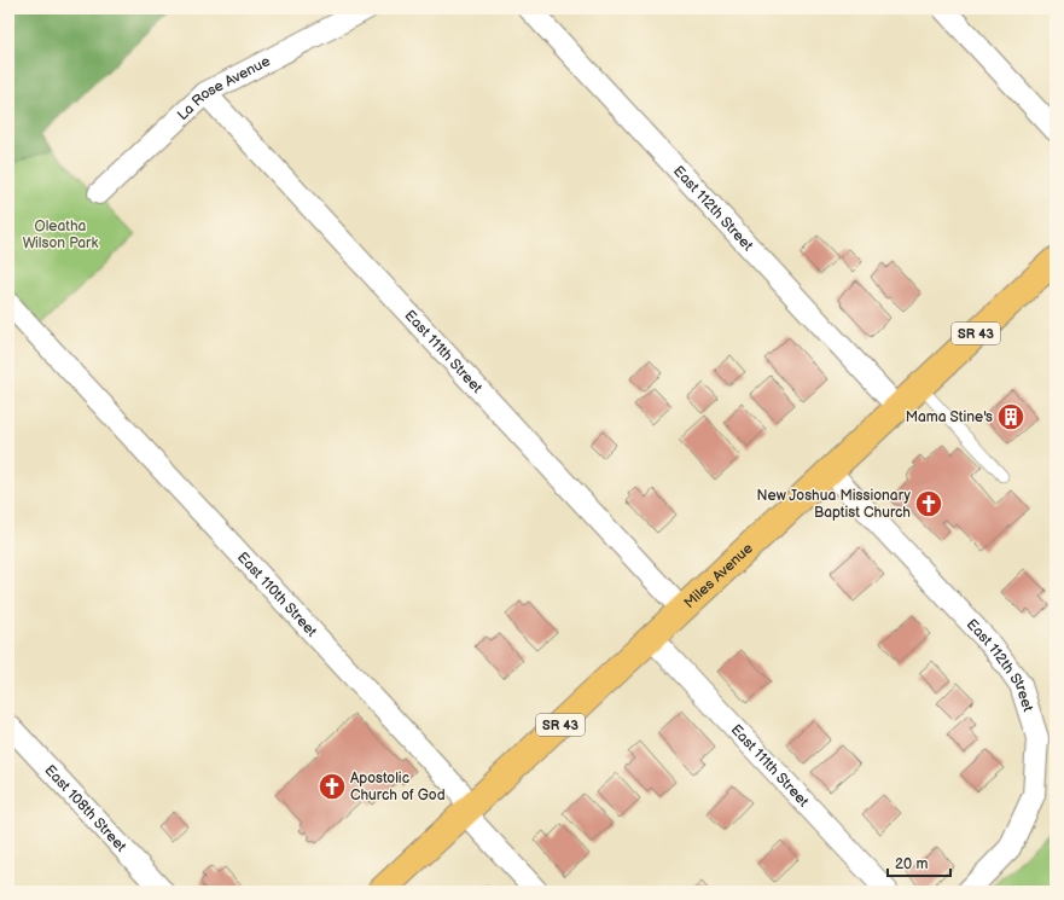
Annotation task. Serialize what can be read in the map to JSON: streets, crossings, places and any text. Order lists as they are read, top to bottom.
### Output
{
  "streets": {
    "main road": ["SR 43", "Miles Avenue"],
    "street": [
      "La Rose Avenue",
      "East 112th Street",
      "East 111th Street",
      "East 110th Street",
      "East 108th Street"
    ]
  },
  "crossings": [
    ["La Rose Avenue", "East 111th Street"],
    ["East 112th Street", "Miles Avenue"],
    ["East 111th Street", "Miles Avenue"],
    ["Miles Avenue", "East 110th Street"]
  ],
  "parks": ["Oleatha Wilson Park"],
  "places": {
    "building": ["Mama Stine's"],
    "church": ["New Joshua Missionary Baptist Church", "Apostolic Church of God"]
  },
  "scale_bar": "20 m"
}
